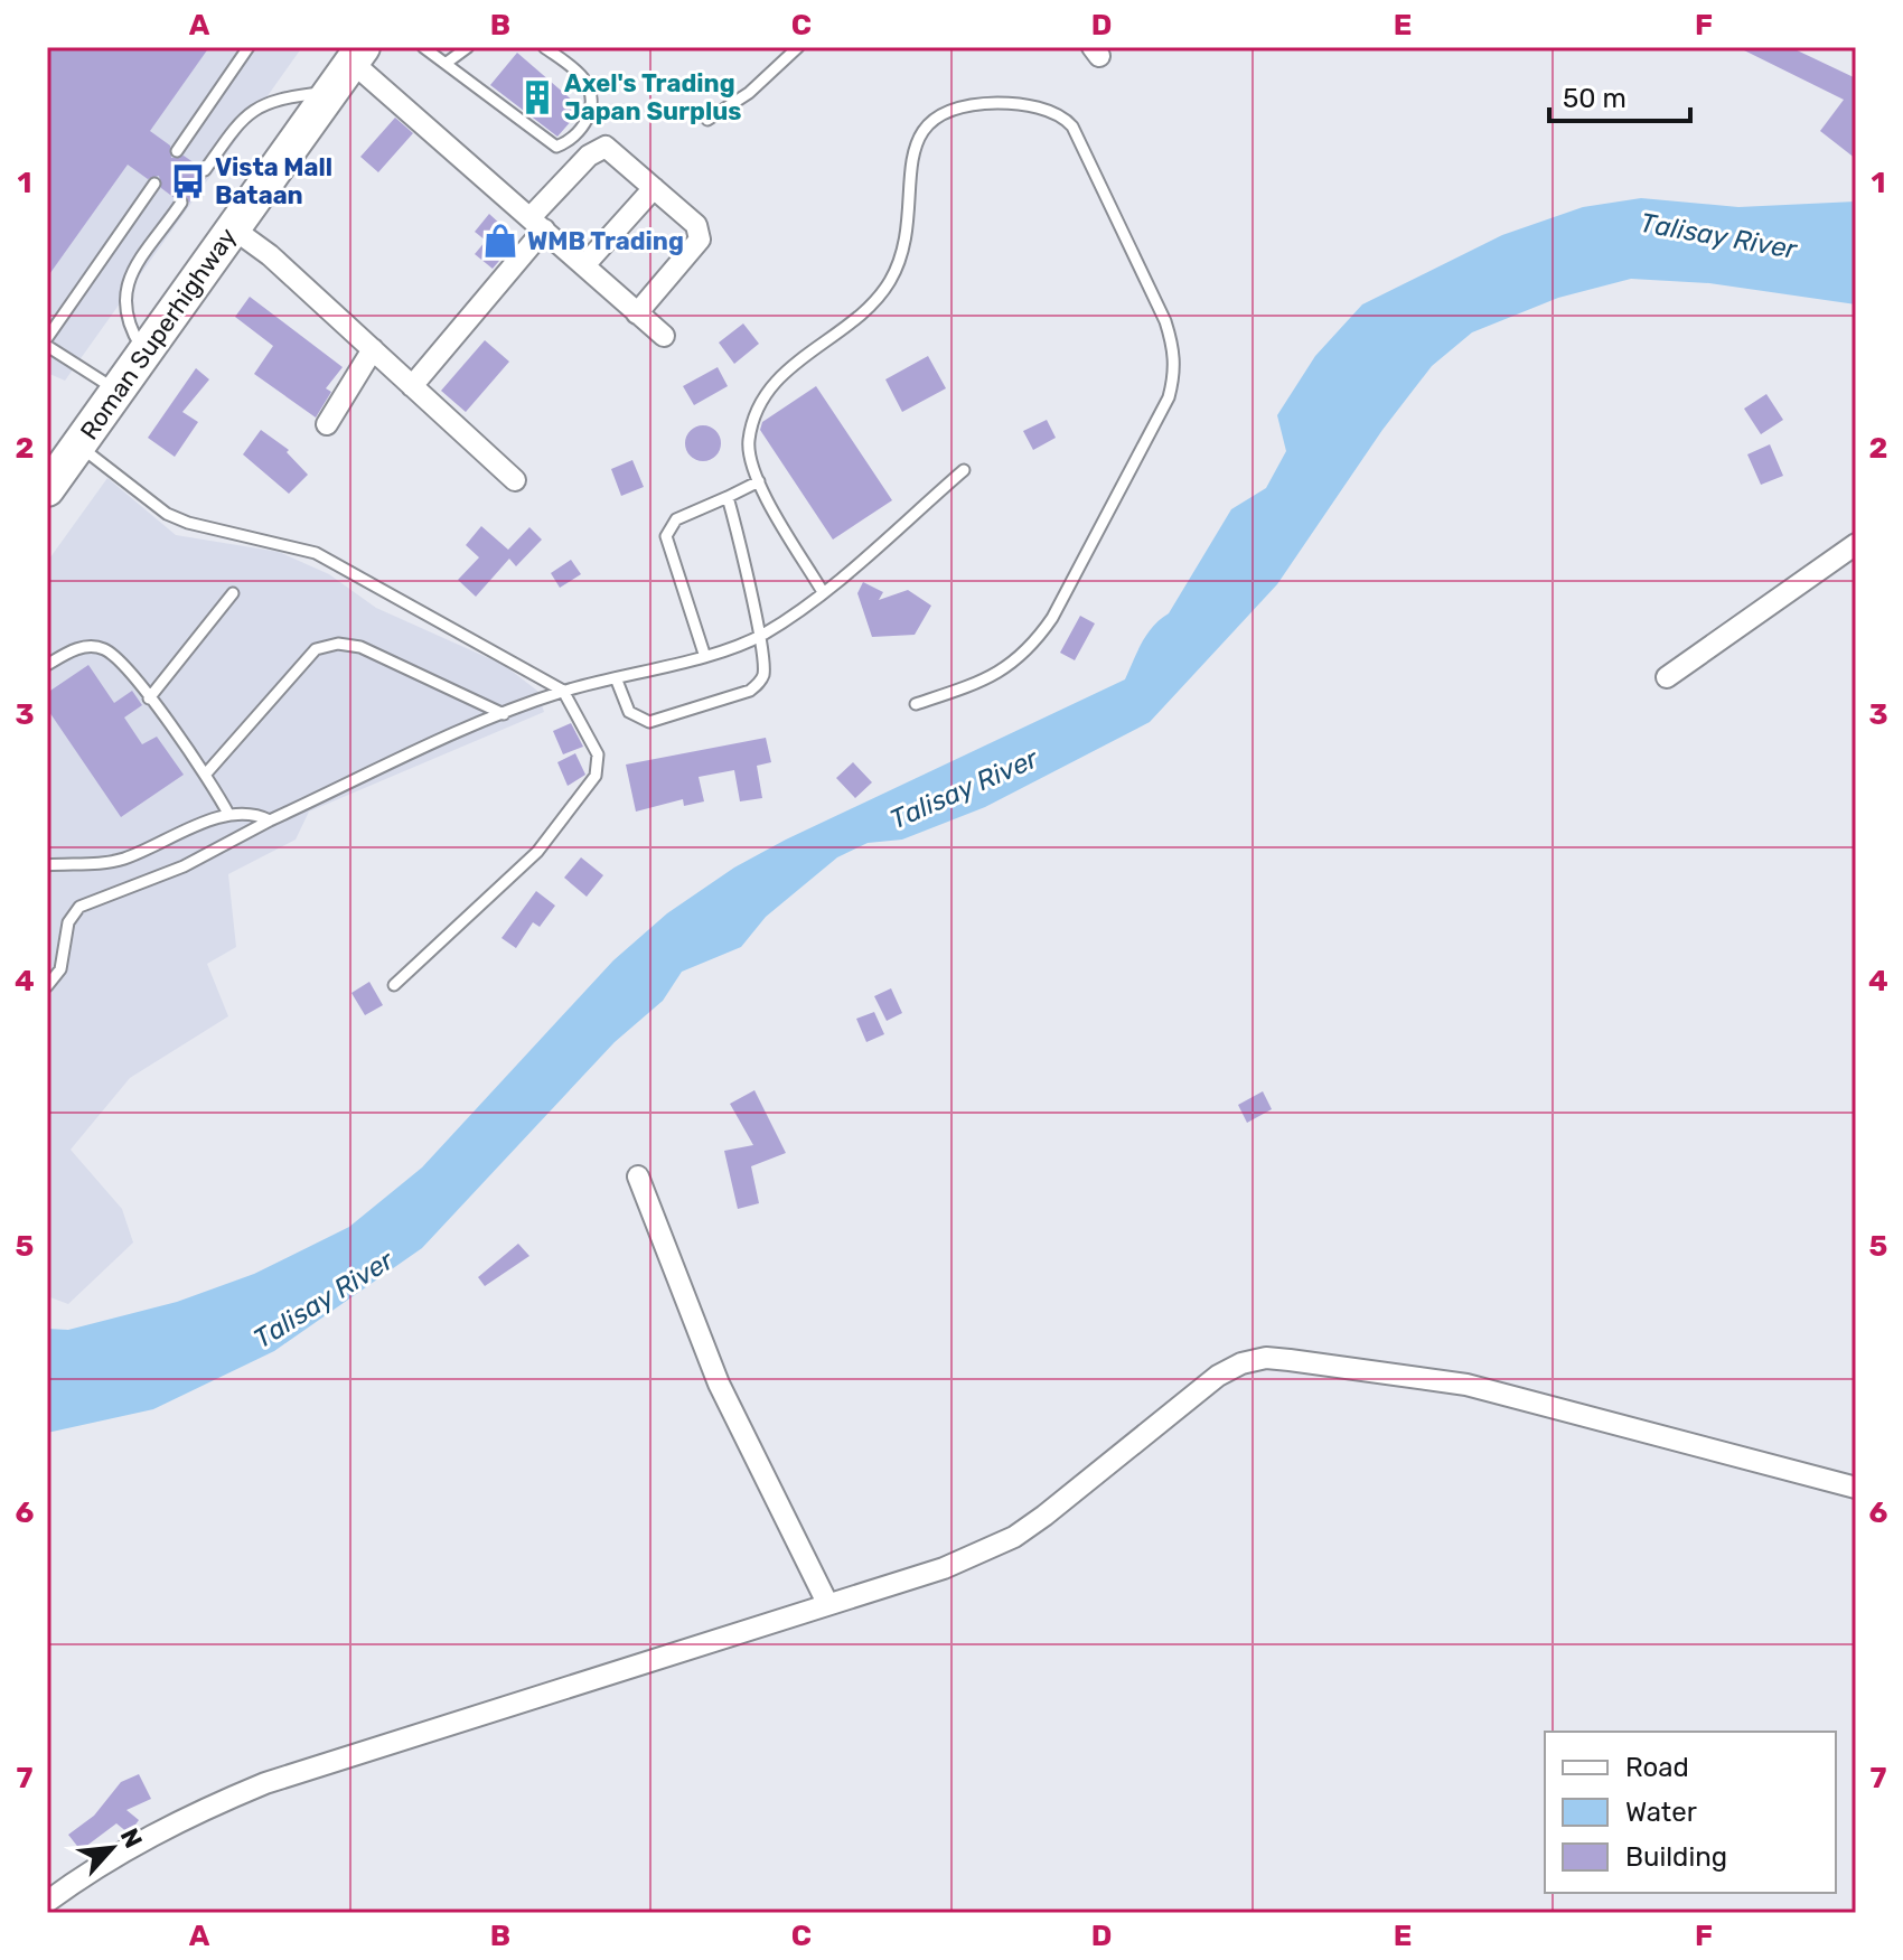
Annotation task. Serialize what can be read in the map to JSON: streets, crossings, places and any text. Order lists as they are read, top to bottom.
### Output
{
  "streets": {
    "main road": ["Roman Superhighway"]
  },
  "water": ["Talisay River"],
  "places": {
    "building": ["Axel's Trading Japan Surplus"],
    "bus stop": ["Vista Mall Bataan"],
    "shop": ["WMB Trading"]
  },
  "legend": ["Road", "Water", "Building"],
  "scale_bar": "50 m",
  "north": "top right",
  "grid": {
    "columns": [
      "A",
      "B",
      "C",
      "D",
      "E",
      "F"
    ],
    "rows": [
      "1",
      "2",
      "3",
      "4",
      "5",
      "6",
      "7"
    ]
  }
}
